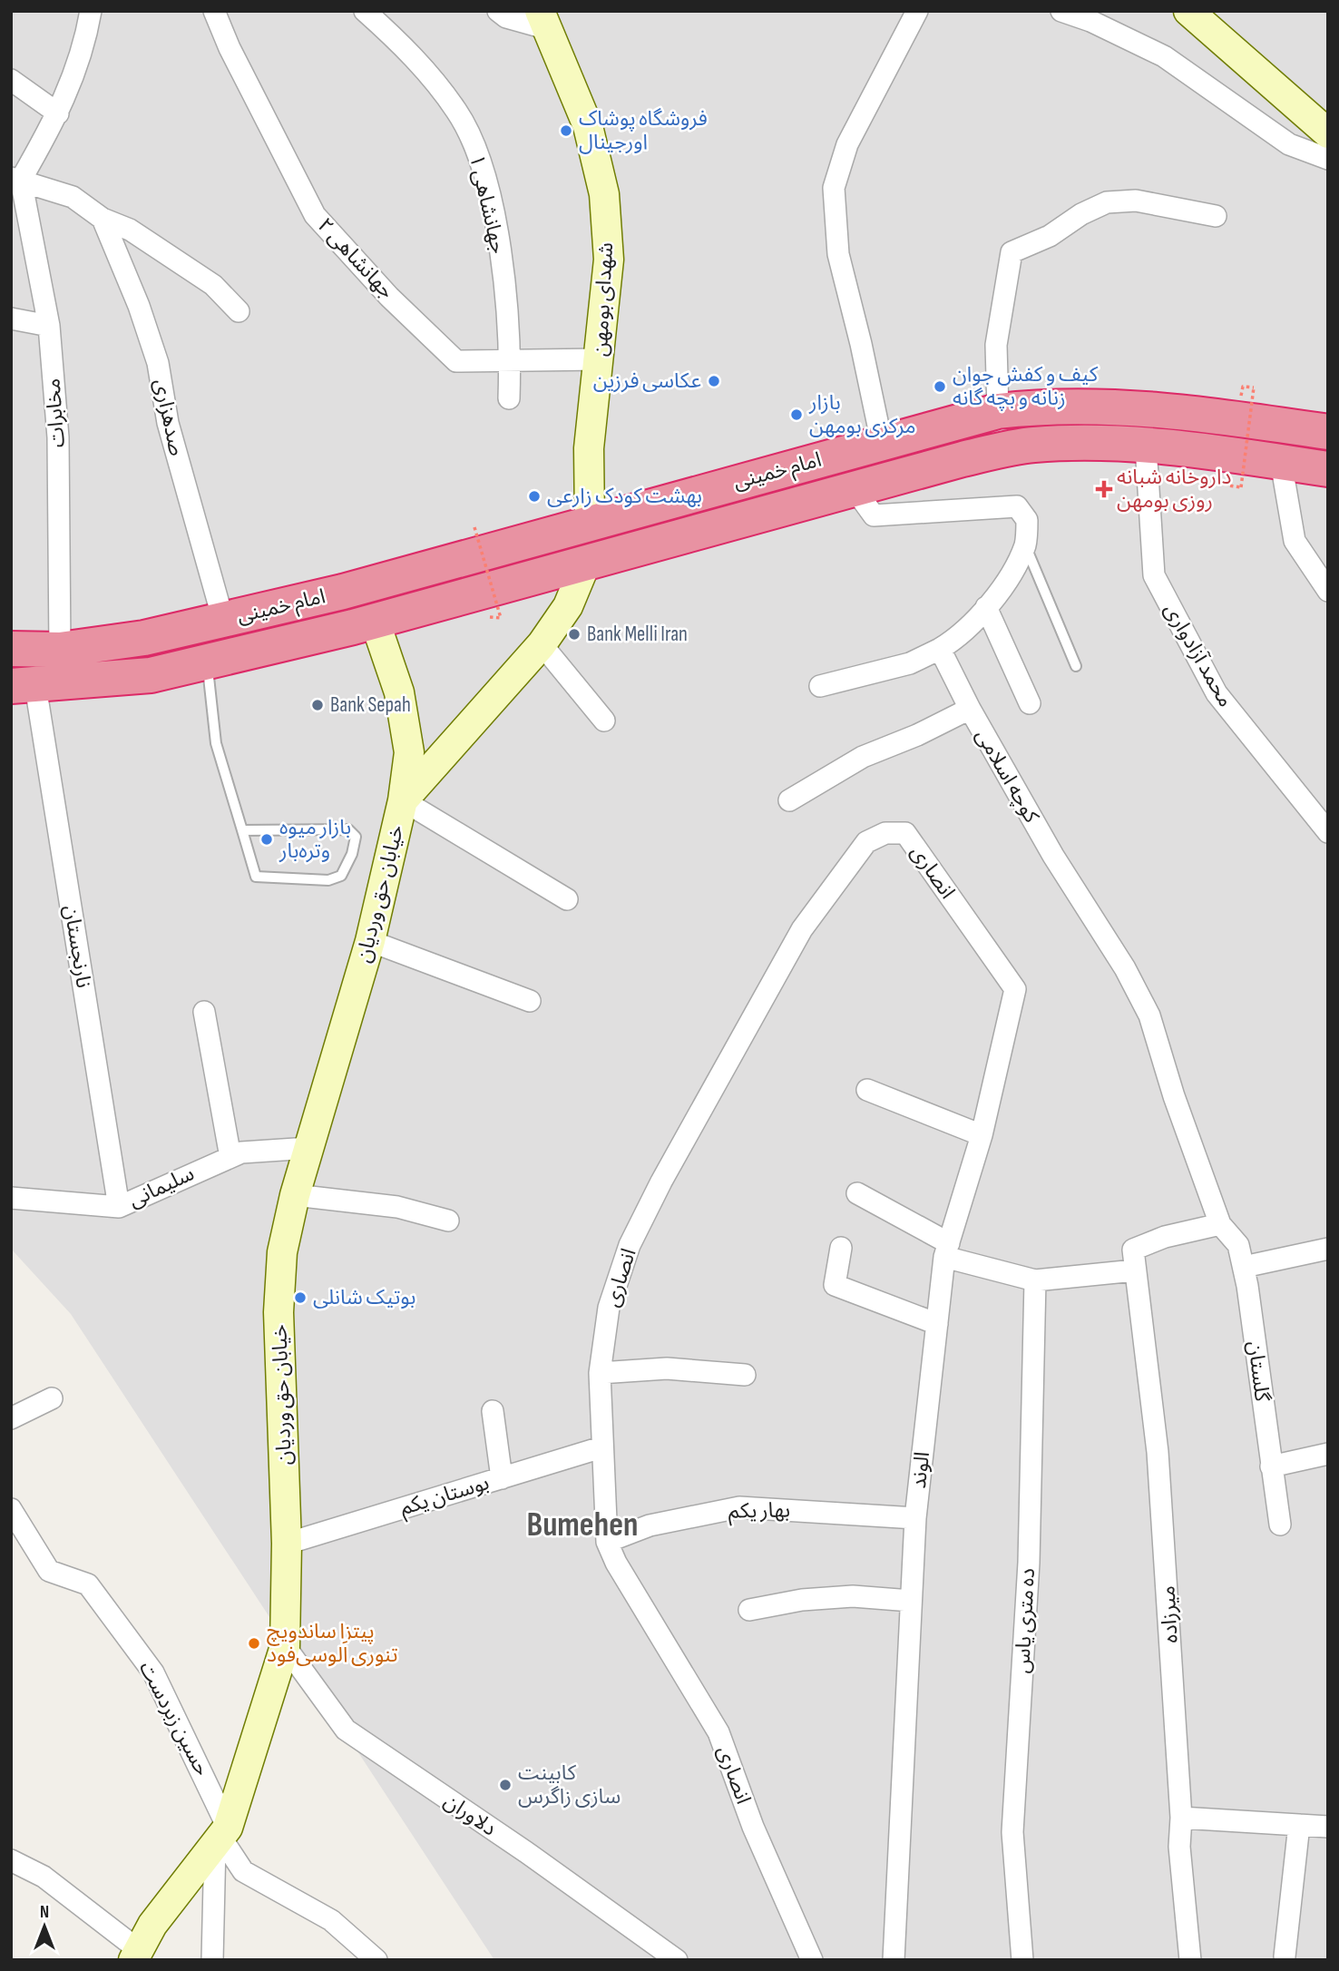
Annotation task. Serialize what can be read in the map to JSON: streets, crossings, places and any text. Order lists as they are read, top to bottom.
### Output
{
  "streets": {
    "highway": ["امام خمینی"],
    "main road": ["شهدای بومهن", "خیابان حق وردیان"],
    "street": [
      "جهانشاهی ۱",
      "جهانشاهی ۲",
      "مخابرات",
      "صدهزاری",
      "محمد آزادواری",
      "کوچه اسلامی",
      "انصاری",
      "نارنجستان",
      "سلیمانی",
      "گلستان",
      "الوند",
      "بوستان یکم",
      "بهار یکم",
      "میرزاده",
      "ده متری یاس",
      "حسین زبردست",
      "دلاوران"
    ]
  },
  "crossings": [
    ["جهانشاهی ۱", "جهانشاهی ۲"],
    ["جهانشاهی ۲", "شهدای بومهن"],
    ["شهدای بومهن", "امام خمینی"],
    ["مخابرات", "امام خمینی"],
    ["صدهزاری", "امام خمینی"],
    ["امام خمینی", "محمد آزادواری"],
    ["امام خمینی", "خیابان حق وردیان"],
    ["امام خمینی", "نارنجستان"],
    ["کوچه اسلامی", "گلستان"],
    ["انصاری", "الوند"],
    ["انصاری", "بوستان یکم"],
    ["انصاری", "بهار یکم"],
    ["خیابان حق وردیان", "سلیمانی"],
    ["خیابان حق وردیان", "بوستان یکم"],
    ["خیابان حق وردیان", "حسین زبردست"],
    ["خیابان حق وردیان", "دلاوران"],
    ["نارنجستان", "سلیمانی"],
    ["الوند", "بهار یکم"]
  ],
  "districts": ["Bumehen"],
  "places": {
    "other": [
      "فروشگاه پوشاک اورجینال",
      "عکاسی فرزین",
      "کیف و کفش جوان زنانه و بچه گانه",
      "بازار مرکزی بومهن",
      "بهشت کودک زارعی",
      "Bank Melli Iran",
      "Bank Sepah",
      "بازار میوه وتره‌بار",
      "بوتیک شانلی",
      "پیتزا ساندویچ تنوری اَلوسی‌‌فود",
      "کابینت سازی زاگرس"
    ],
    "health": ["داروخانه شبانه روزی بومهن"]
  },
  "north": "top"
}
